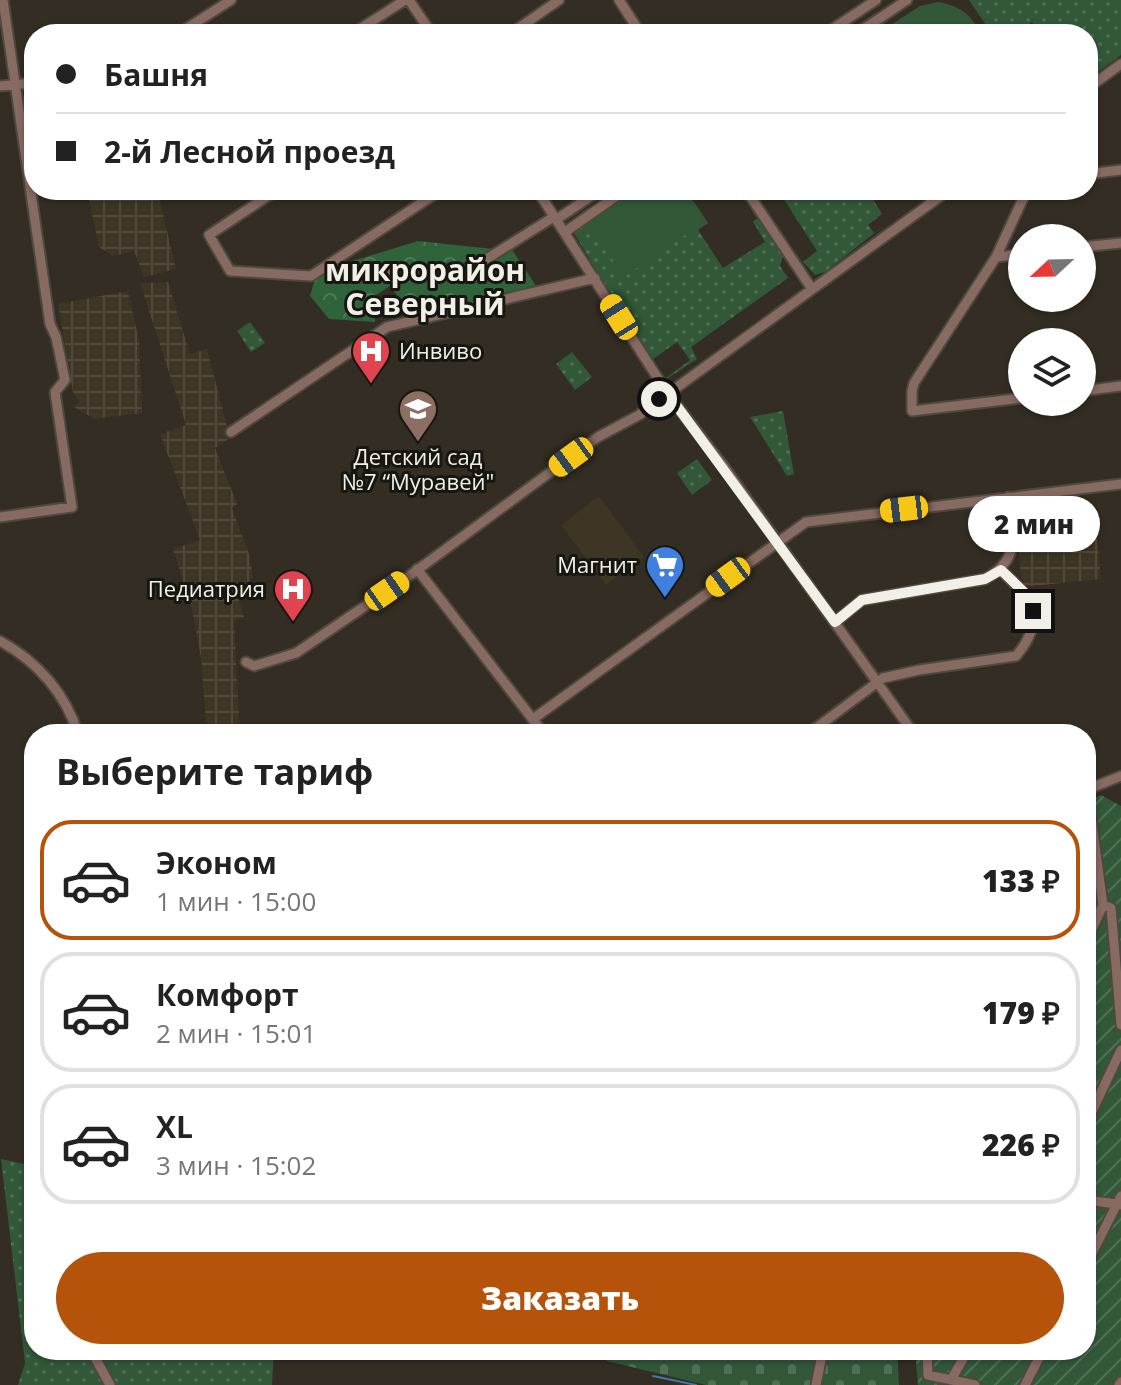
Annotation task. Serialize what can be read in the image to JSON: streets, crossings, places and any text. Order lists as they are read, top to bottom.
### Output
{
  "districts": ["микрорайон Северный"],
  "places": {
    "hospital": ["Инвиво", "Педиатрия"],
    "school or university": ["Детский сад №7 “Муравей\""],
    "supermarket": ["Магнит"]
  },
  "north": "left",
  "page": {
    "banner": ["Башня", "2-й Лесной проезд"],
    "bubble": "2 мин",
    "heading": "Выберите тариф",
    "list": [
      {
        "name": "Эконом",
        "note": "1 мин · 15:00",
        "value": "133 ₽"
      },
      {
        "name": "Комфорт",
        "note": "2 мин · 15:01",
        "value": "179 ₽"
      },
      {
        "name": "XL",
        "note": "3 мин · 15:02",
        "value": "226 ₽"
      }
    ],
    "buttons": "Заказать"
  }
}
